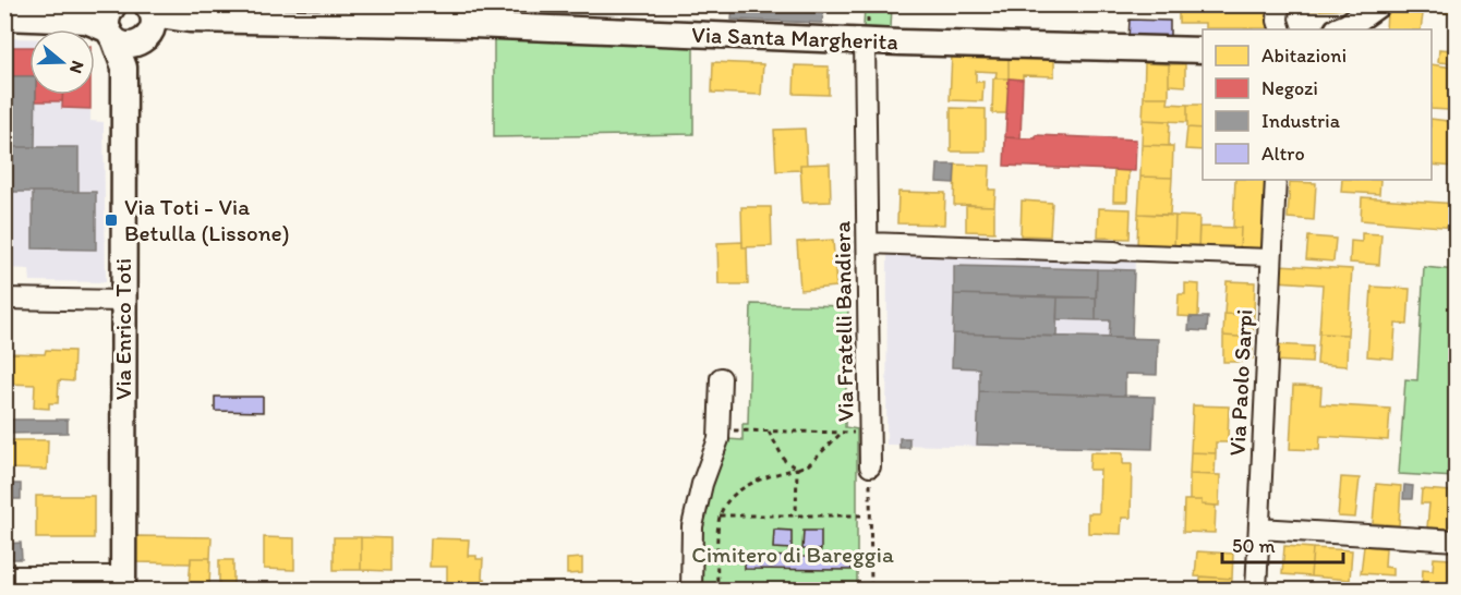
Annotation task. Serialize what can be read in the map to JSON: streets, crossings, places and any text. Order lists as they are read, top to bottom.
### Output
{
  "streets": {
    "street": [
      "Via Santa Margherita",
      "Via Fratelli Bandiera",
      "Via Enrico Toti",
      "Via Paolo Sarpi"
    ]
  },
  "crossings": [
    ["Via Santa Margherita", "Via Fratelli Bandiera"],
    ["Via Santa Margherita", "Via Enrico Toti"]
  ],
  "parks": ["Cimitero di Bareggia"],
  "places": {
    "transit": ["Via Toti - Via Betulla (Lissone)"]
  },
  "legend": [
    "Abitazioni",
    "Negozi",
    "Industria",
    "Altro"
  ],
  "scale_bar": "50 m",
  "north": "right"
}
